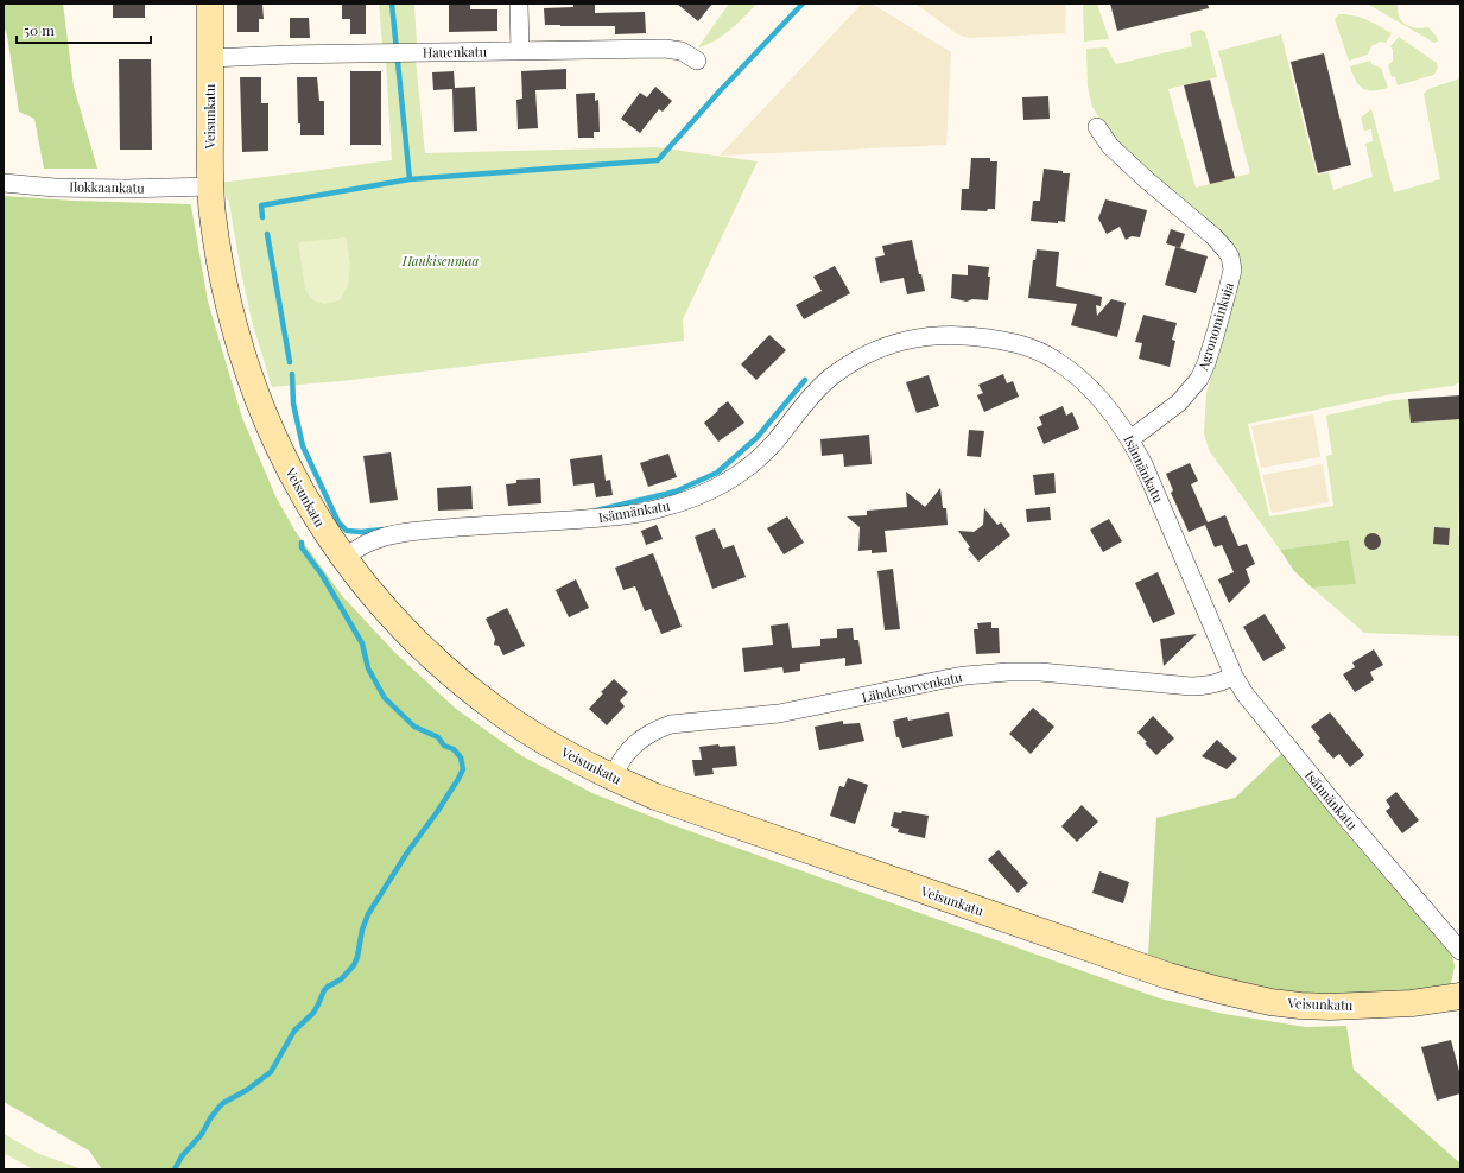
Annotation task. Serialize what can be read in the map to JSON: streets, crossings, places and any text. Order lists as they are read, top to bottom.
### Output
{
  "streets": {
    "street": [
      "Hauenkatu",
      "Veisunkatu",
      "Ilokkaankatu",
      "Agronominkuja",
      "Isännänkatu",
      "Lähdekorvenkatu"
    ]
  },
  "crossings": [
    ["Hauenkatu", "Veisunkatu"],
    ["Veisunkatu", "Ilokkaankatu"],
    ["Veisunkatu", "Isännänkatu"],
    ["Veisunkatu", "Lähdekorvenkatu"],
    ["Agronominkuja", "Isännänkatu"],
    ["Isännänkatu", "Lähdekorvenkatu"]
  ],
  "parks": ["Haukisenmaa"],
  "scale_bar": "50 m"
}
